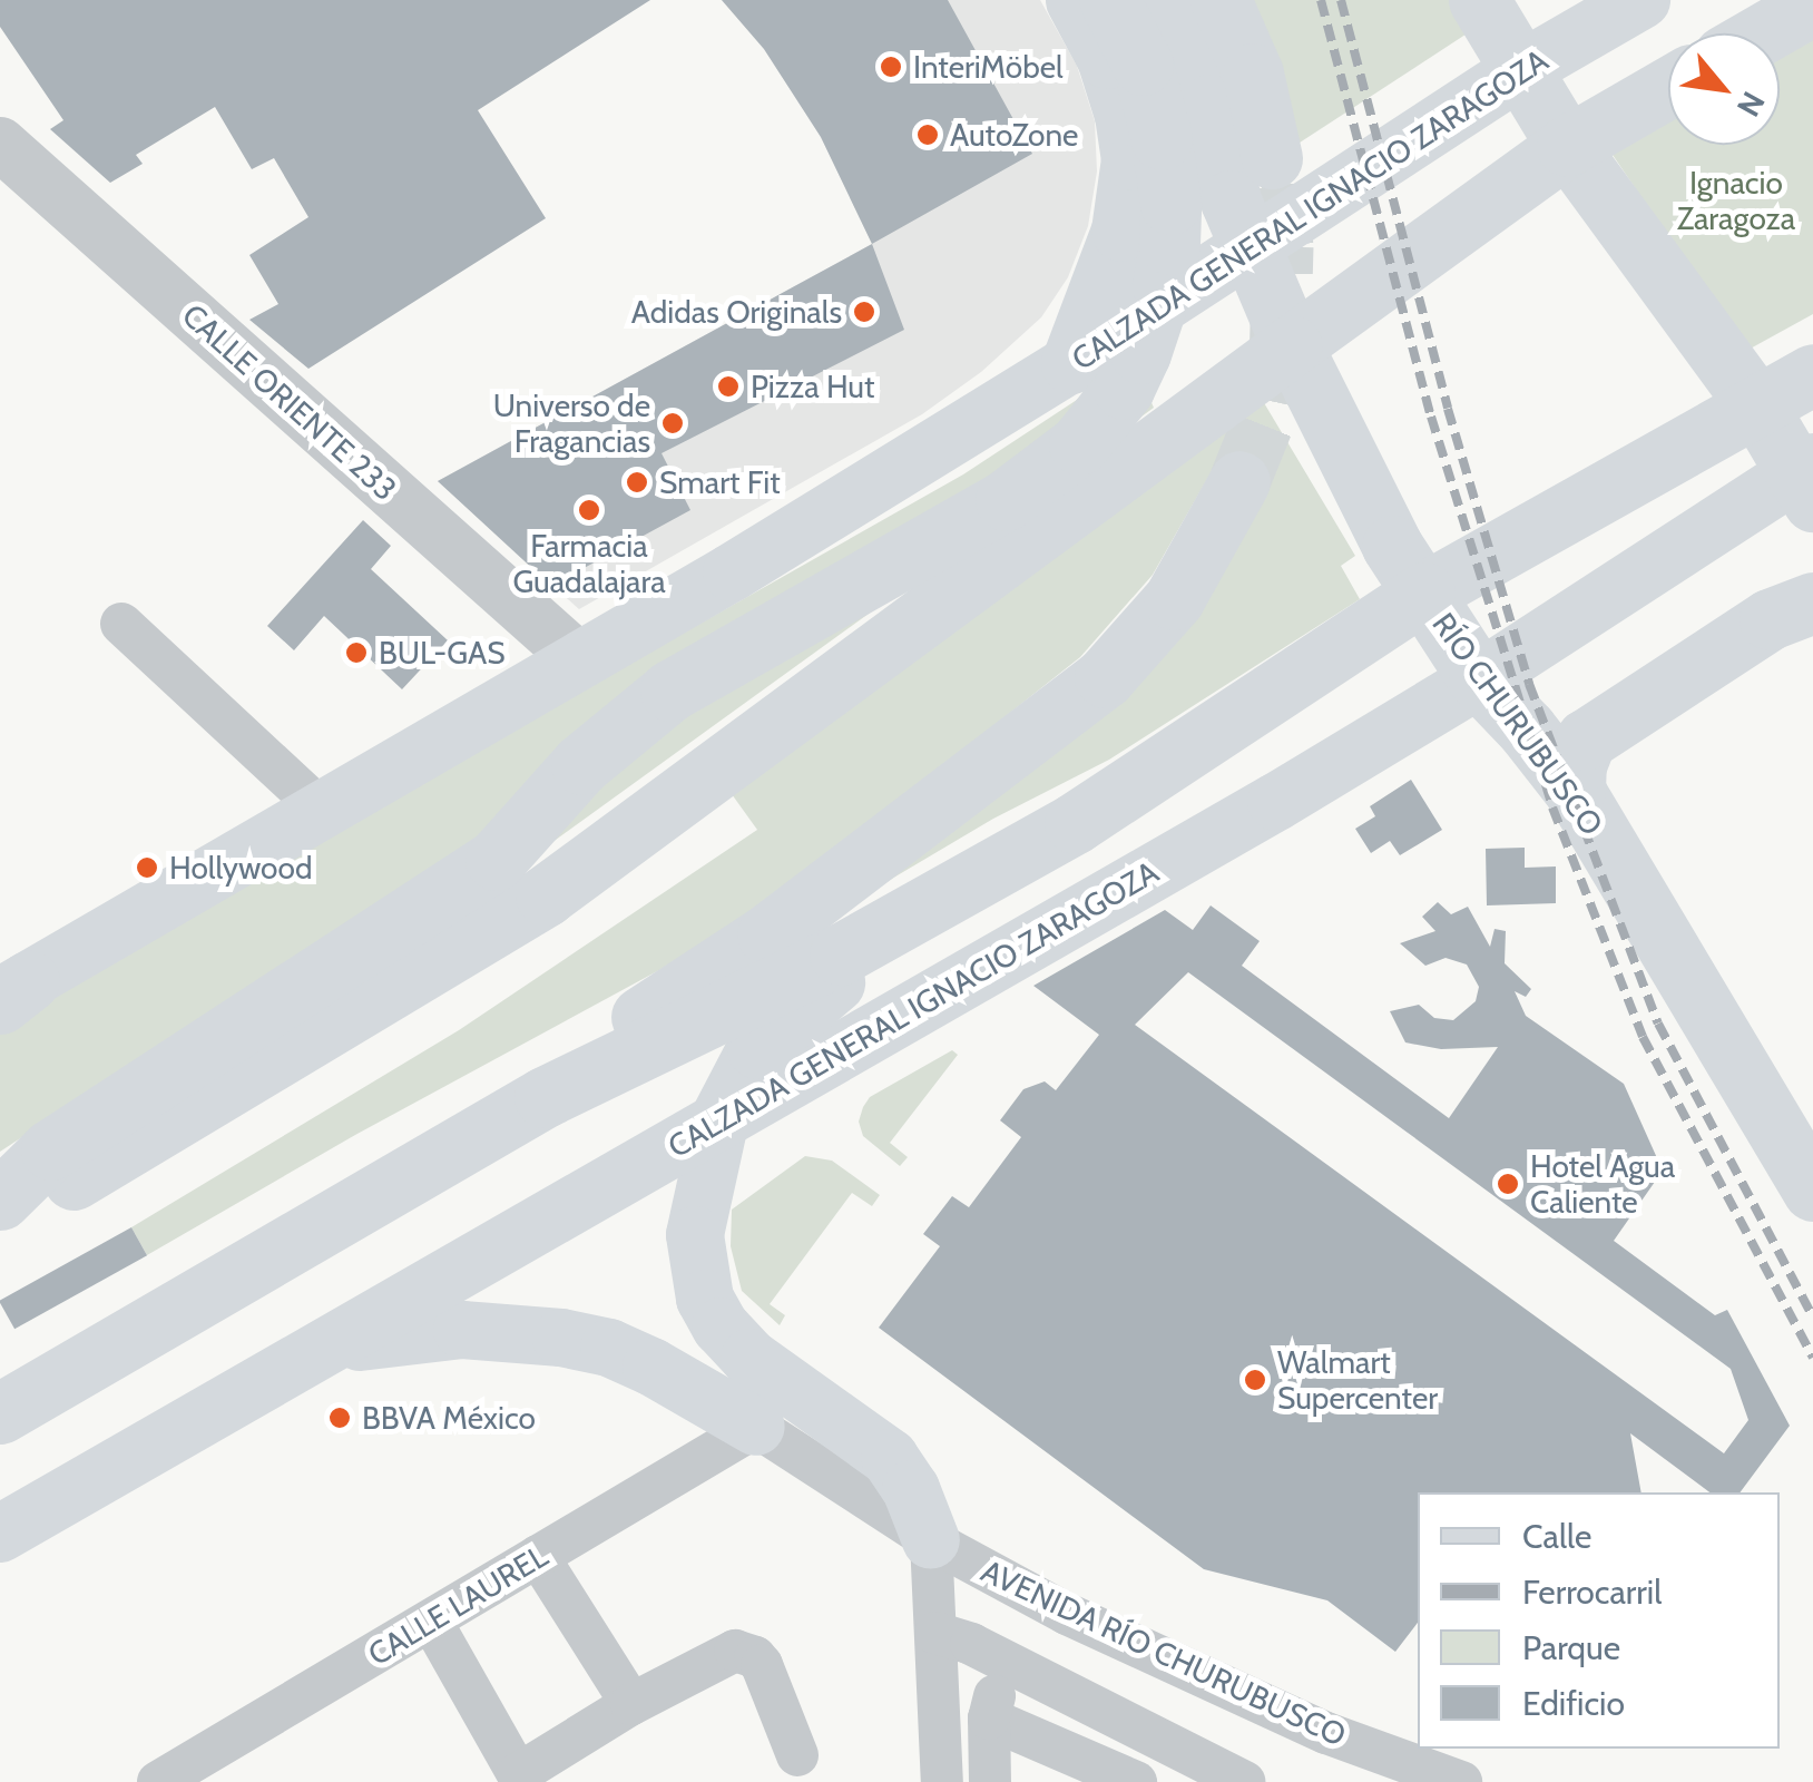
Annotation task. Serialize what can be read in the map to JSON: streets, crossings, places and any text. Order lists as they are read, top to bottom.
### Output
{
  "streets": {
    "main road": ["CALZADA GENERAL IGNACIO ZARAGOZA", "RÍO CHURUBUSCO"],
    "street": ["CALLE ORIENTE 233", "CALLE LAUREL", "AVENIDA RÍO CHURUBUSCO"]
  },
  "crossings": [
    ["CALZADA GENERAL IGNACIO ZARAGOZA", "CALLE ORIENTE 233"],
    ["CALZADA GENERAL IGNACIO ZARAGOZA", "RÍO CHURUBUSCO"],
    ["CALLE LAUREL", "AVENIDA RÍO CHURUBUSCO"]
  ],
  "parks": ["Ignacio Zaragoza"],
  "places": [
    "InteriMöbel",
    "AutoZone",
    "Adidas Originals",
    "Pizza Hut",
    "Universo de Fragancias",
    "Smart Fit",
    "Farmacia Guadalajara",
    "BUL-GAS",
    "Hollywood",
    "Hotel Agua Caliente",
    "Walmart Supercenter",
    "BBVA México"
  ],
  "legend": [
    "Calle",
    "Ferrocarril",
    "Parque",
    "Edificio"
  ],
  "north": "bottom right"
}
